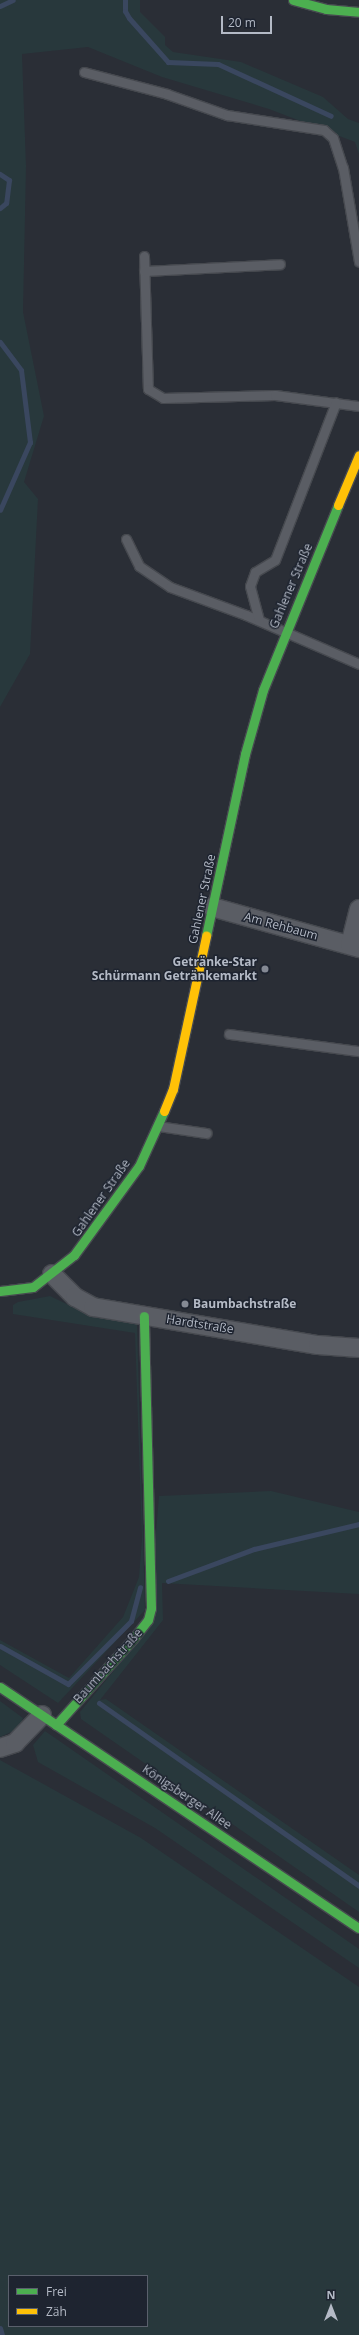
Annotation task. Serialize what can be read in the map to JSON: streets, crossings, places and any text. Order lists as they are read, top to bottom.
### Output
{
  "streets": {
    "street": [
      "Gahlener Straße",
      "Am Rehbaum",
      "Hardtstraße",
      "Baumbachstraße",
      "Königsberger Allee"
    ]
  },
  "crossings": [
    ["Gahlener Straße", "Am Rehbaum"],
    ["Gahlener Straße", "Hardtstraße"],
    ["Hardtstraße", "Baumbachstraße"],
    ["Baumbachstraße", "Königsberger Allee"]
  ],
  "places": ["Getränke-Star Schürmann Getränkemarkt", "Baumbachstraße"],
  "legend": ["Frei", "Zäh"],
  "scale_bar": "20 m",
  "north": "top"
}
